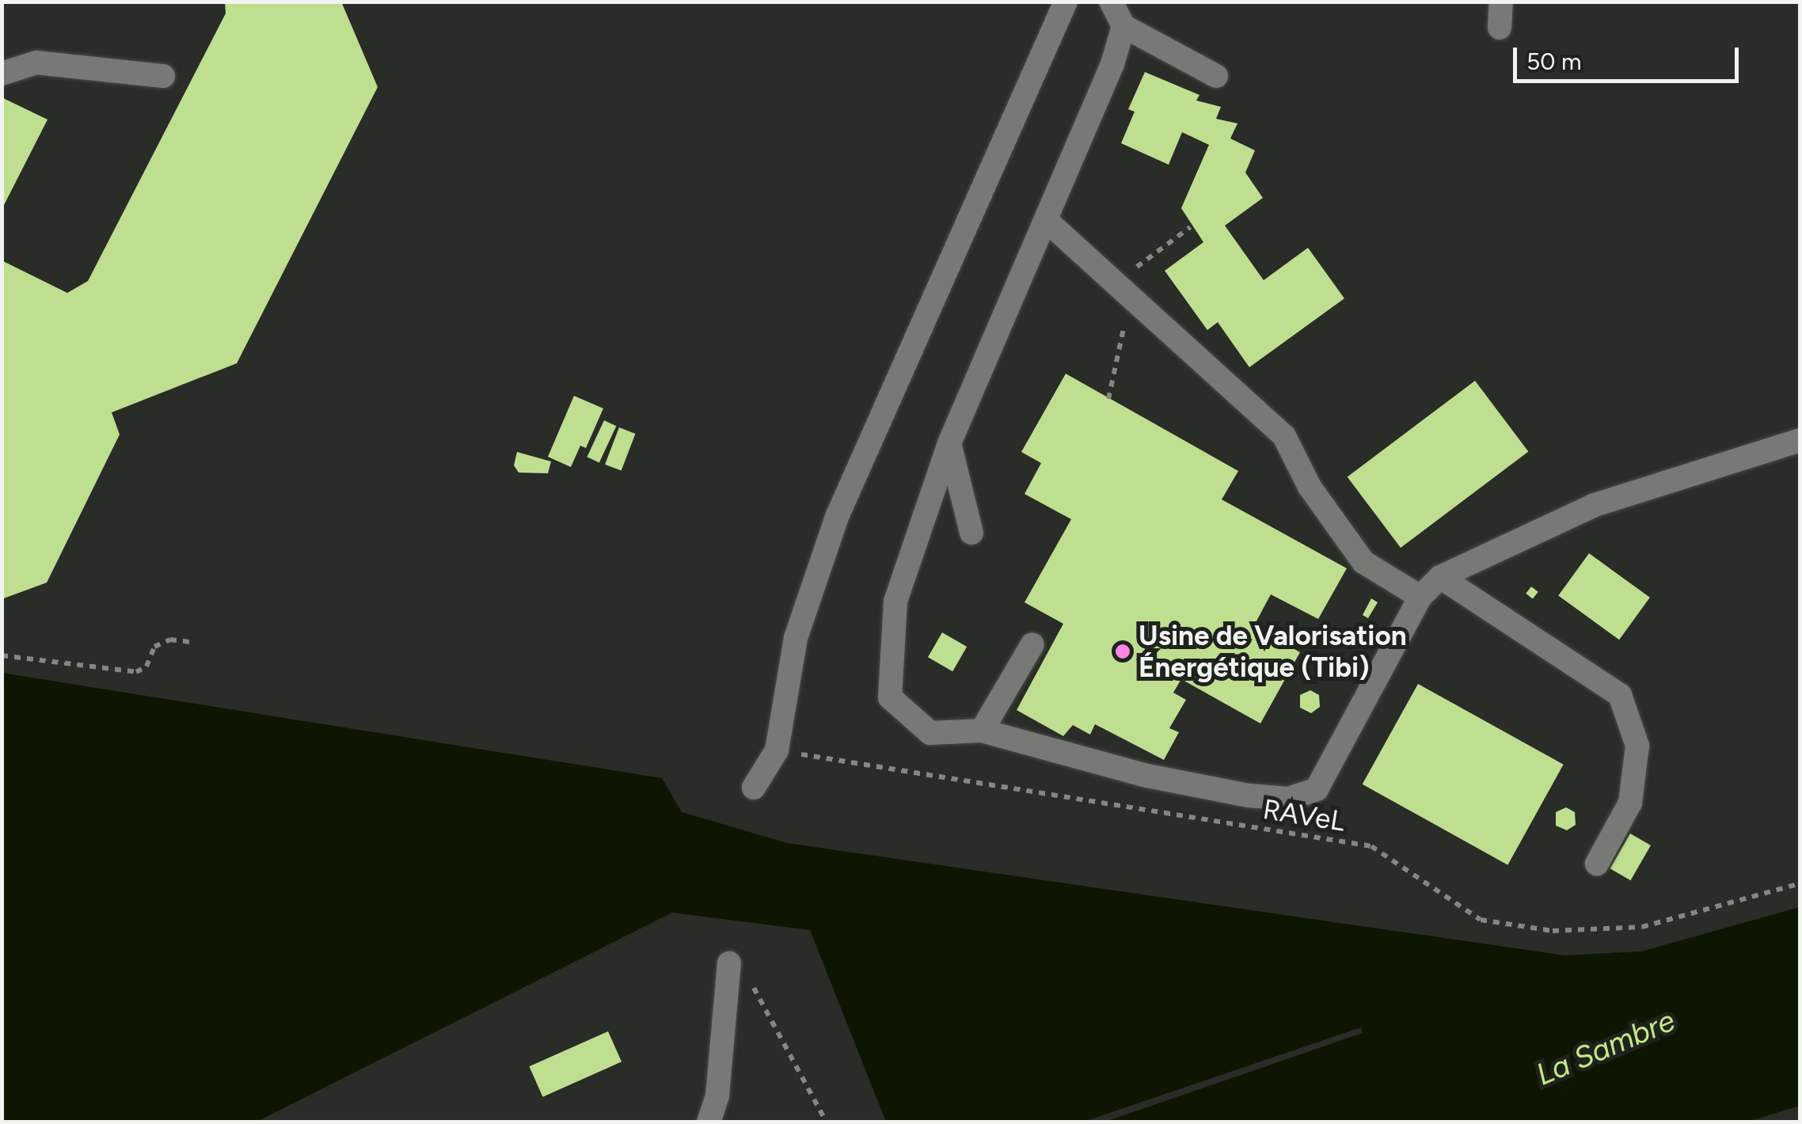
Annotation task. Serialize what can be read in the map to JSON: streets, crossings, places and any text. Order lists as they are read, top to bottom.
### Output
{
  "streets": {
    "path": ["RAVeL"]
  },
  "water": ["La Sambre"],
  "places": ["Usine de Valorisation Énergétique (Tibi)"],
  "scale_bar": "50 m"
}
